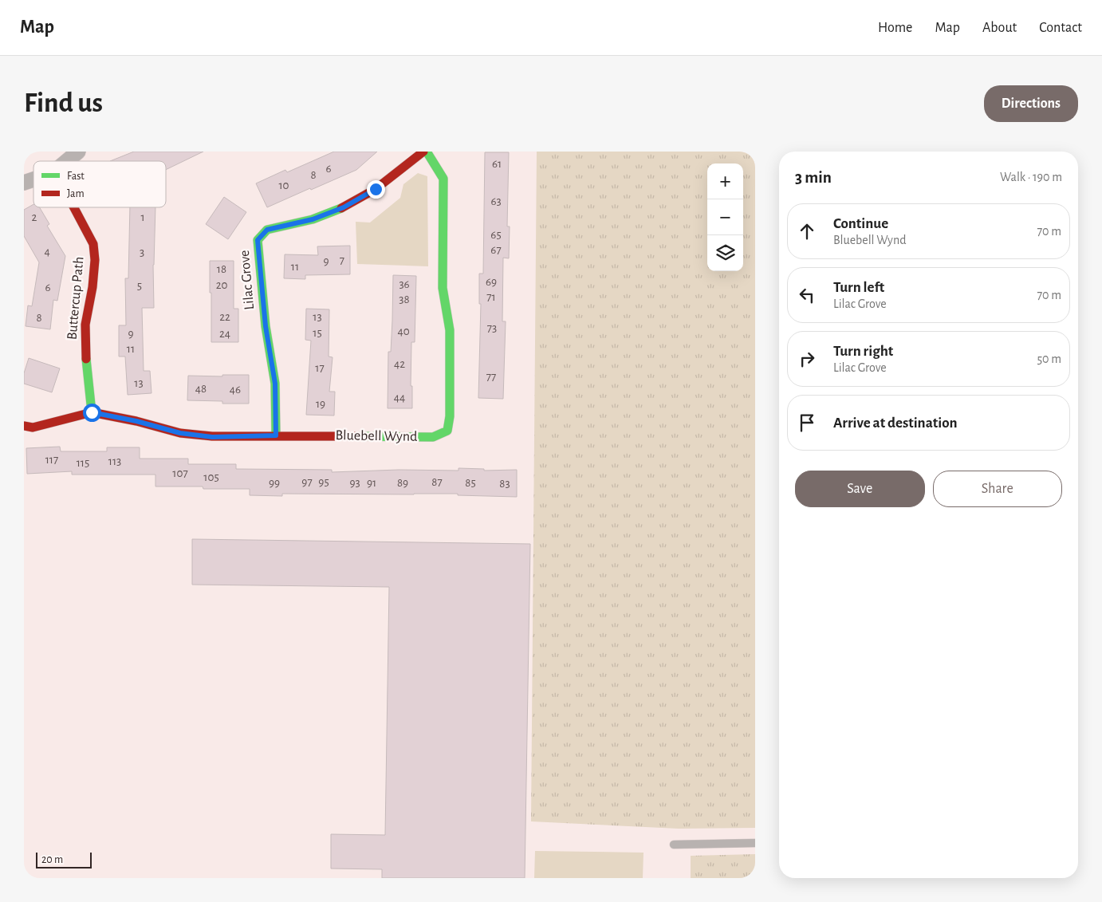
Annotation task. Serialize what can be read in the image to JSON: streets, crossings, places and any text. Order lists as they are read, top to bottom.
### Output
{
  "streets": {
    "street": ["Lilac Grove", "Buttercup Path", "Bluebell Wynd"]
  },
  "crossings": [
    ["Lilac Grove", "Bluebell Wynd"],
    ["Buttercup Path", "Bluebell Wynd"]
  ],
  "house_numbers": [
    "61",
    "6",
    "8",
    "10",
    "63",
    "2",
    "1",
    "65",
    "67",
    "4",
    "3",
    "7",
    "9",
    "11",
    "18",
    "69",
    "36",
    "20",
    "5",
    "6",
    "71",
    "38",
    "22",
    "13",
    "8",
    "73",
    "40",
    "15",
    "9",
    "24",
    "11",
    "42",
    "17",
    "77",
    "13",
    "48",
    "46",
    "44",
    "19",
    "117",
    "113",
    "115",
    "107",
    "105",
    "97",
    "95",
    "87",
    "99",
    "93",
    "91",
    "89",
    "85",
    "83"
  ],
  "legend": ["Fast", "Jam"],
  "scale_bar": "20 m",
  "page": {
    "header": "Map",
    "nav": [
      "Home",
      "Map",
      "About",
      "Contact"
    ],
    "buttons": [
      "Directions",
      ["Save", "Share"]
    ],
    "title": "Find us",
    "heading": ["3 min", "Walk · 190 m"],
    "map_buttons": ["+", "−"],
    "list": [
      ["Continue", "Bluebell Wynd", "70 m"],
      ["Turn left", "Lilac Grove", "70 m"],
      ["Turn right", "Lilac Grove", "50 m"],
      "Arrive at destination"
    ],
    "scale": "20 m"
  }
}
